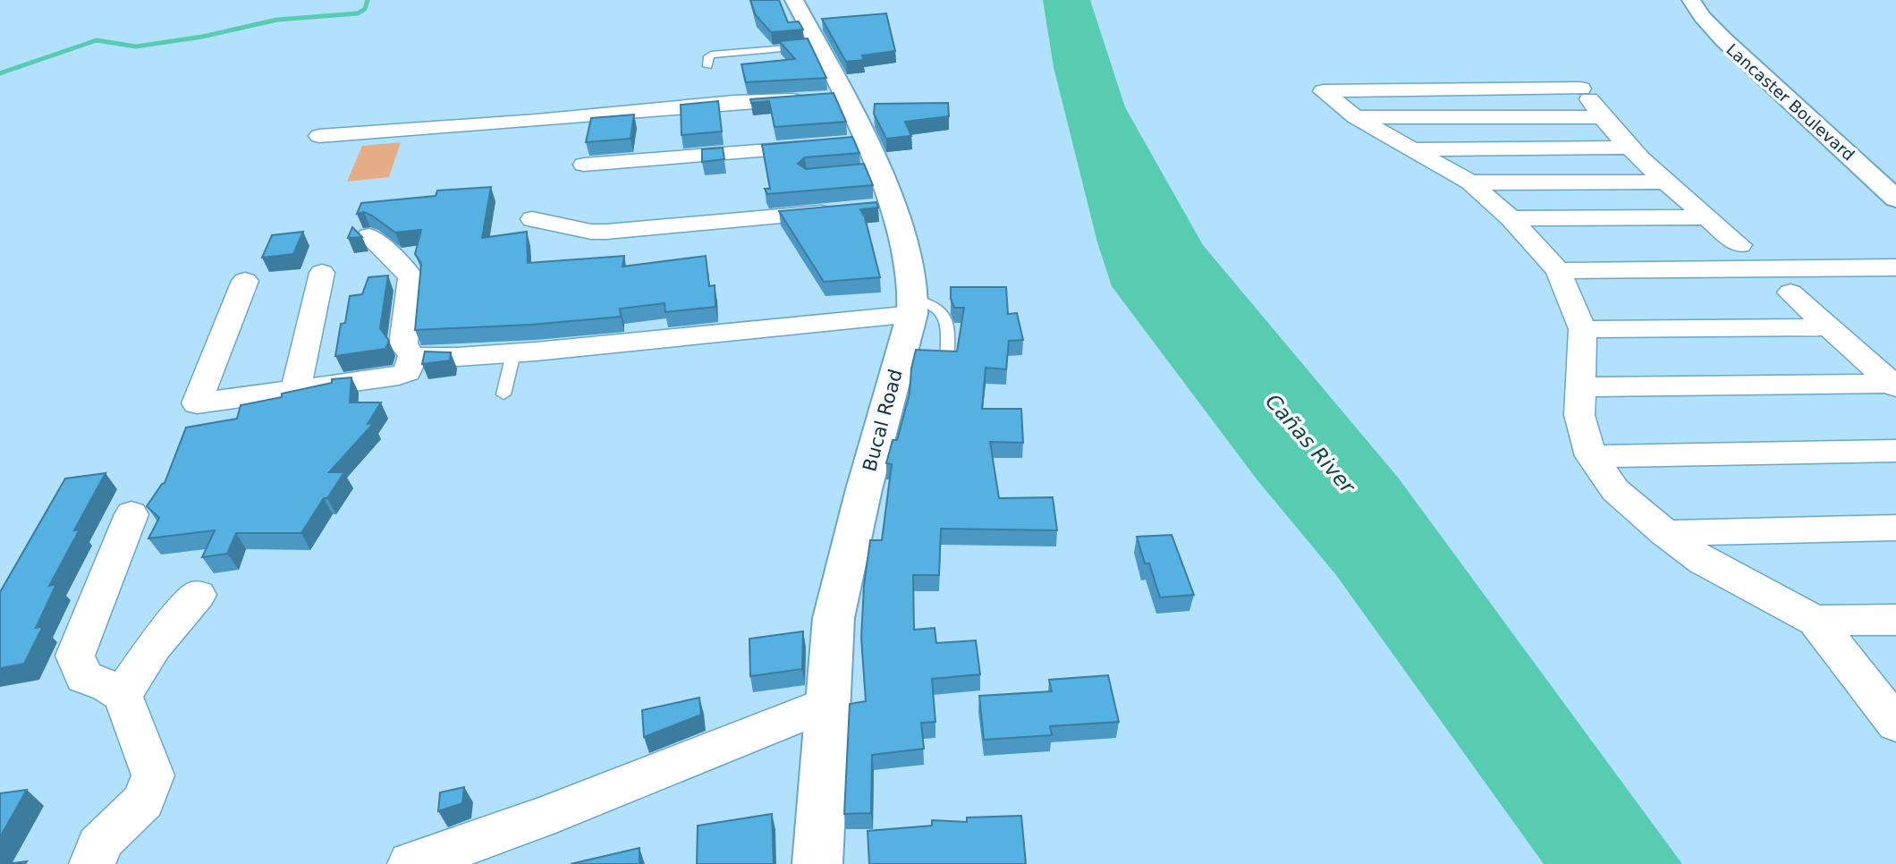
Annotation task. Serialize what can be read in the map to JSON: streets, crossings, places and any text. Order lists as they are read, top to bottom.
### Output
{
  "streets": {
    "street": ["Lancaster Boulevard", "Bucal Road"]
  },
  "water": ["Cañas River"]
}
